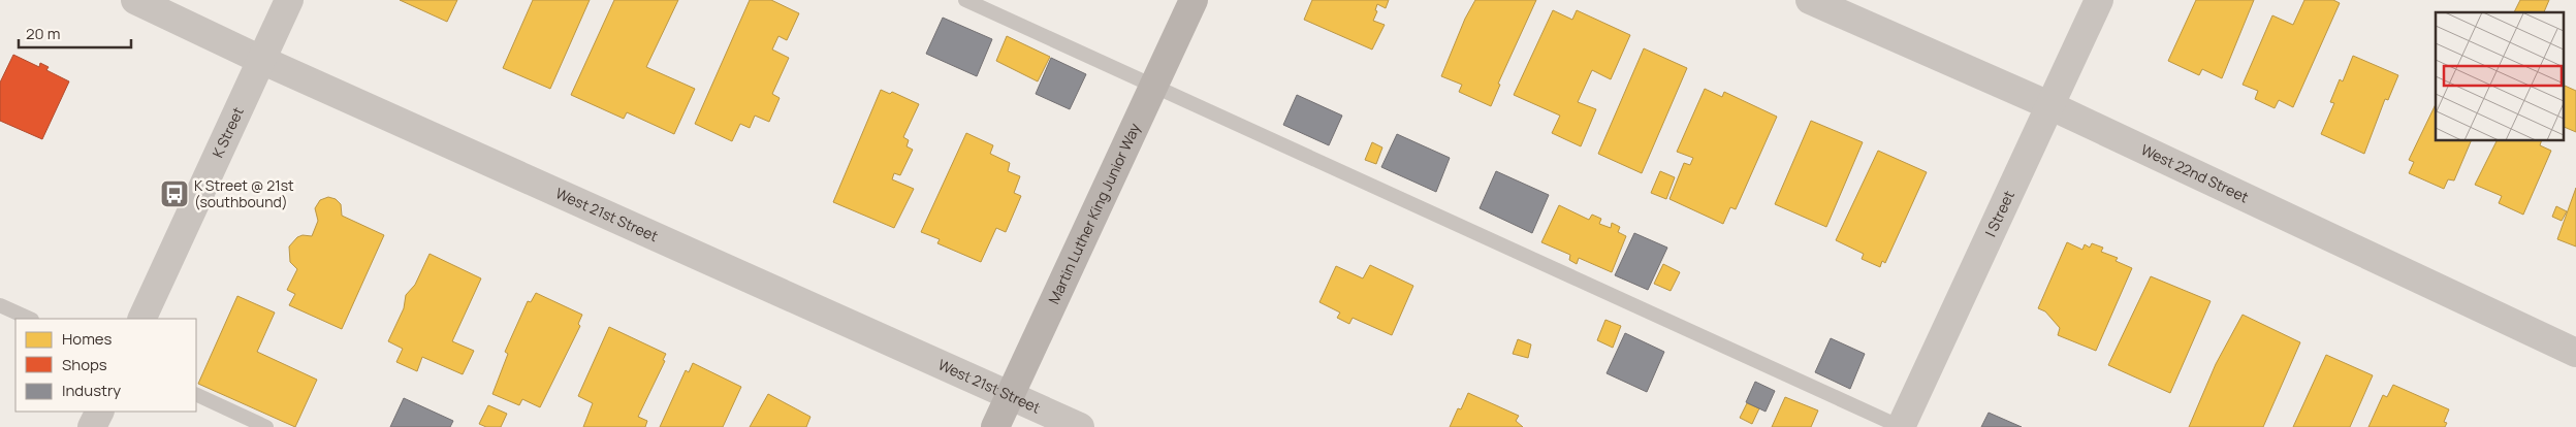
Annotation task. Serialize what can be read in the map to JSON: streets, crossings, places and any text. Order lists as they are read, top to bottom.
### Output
{
  "streets": {
    "main road": ["Martin Luther King Junior Way"],
    "street": [
      "K Street",
      "West 22nd Street",
      "I Street",
      "West 21st Street"
    ]
  },
  "crossings": [
    ["K Street", "West 21st Street"],
    ["West 22nd Street", "I Street"],
    ["Martin Luther King Junior Way", "West 21st Street"]
  ],
  "places": {
    "bus stop": ["K Street @ 21st (southbound)"]
  },
  "legend": ["Homes", "Shops", "Industry"],
  "scale_bar": "20 m"
}
